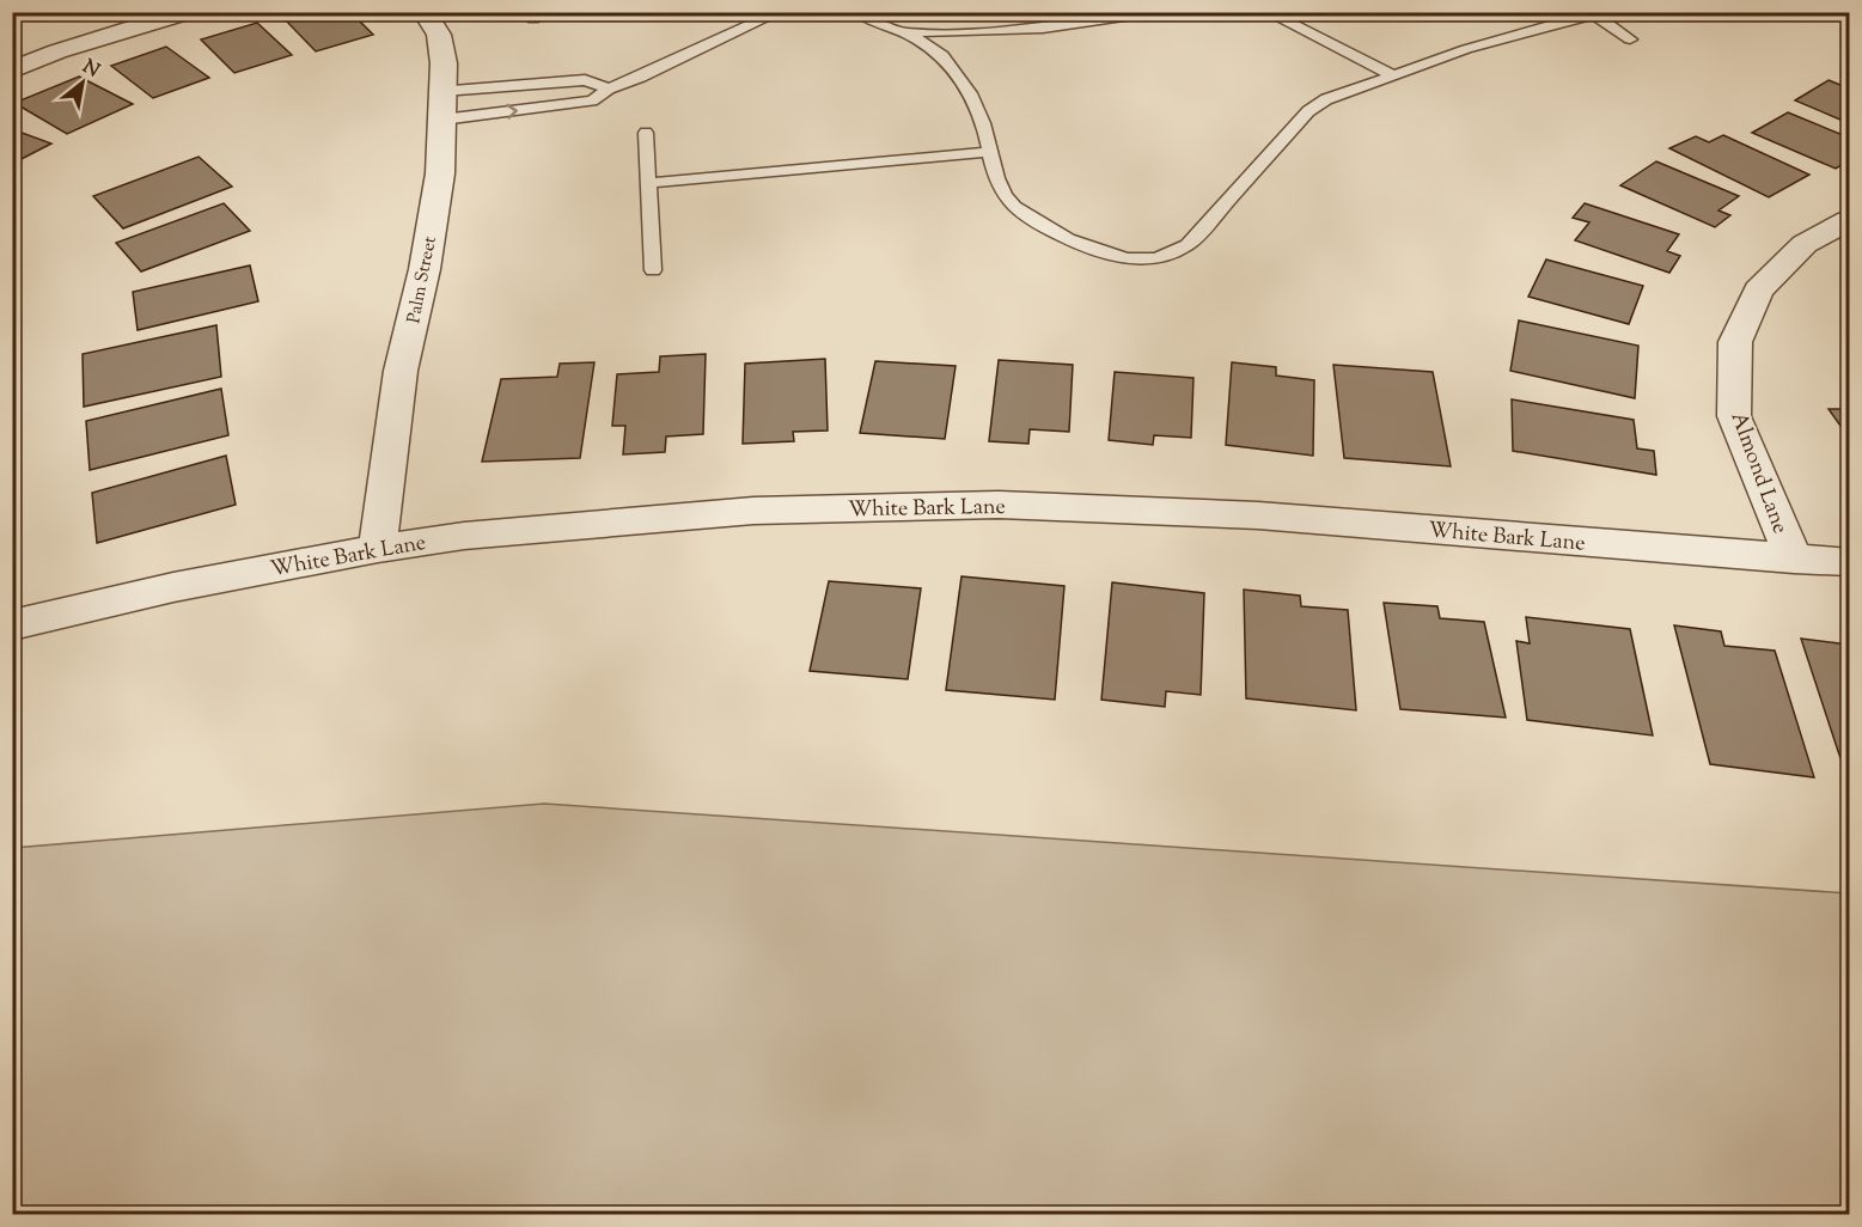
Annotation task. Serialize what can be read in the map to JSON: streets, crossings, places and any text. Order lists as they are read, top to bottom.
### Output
{
  "streets": {
    "street": ["Palm Street", "Almond Lane", "White Bark Lane"]
  },
  "crossings": [
    ["Palm Street", "White Bark Lane"],
    ["Almond Lane", "White Bark Lane"]
  ],
  "north": "top right"
}
